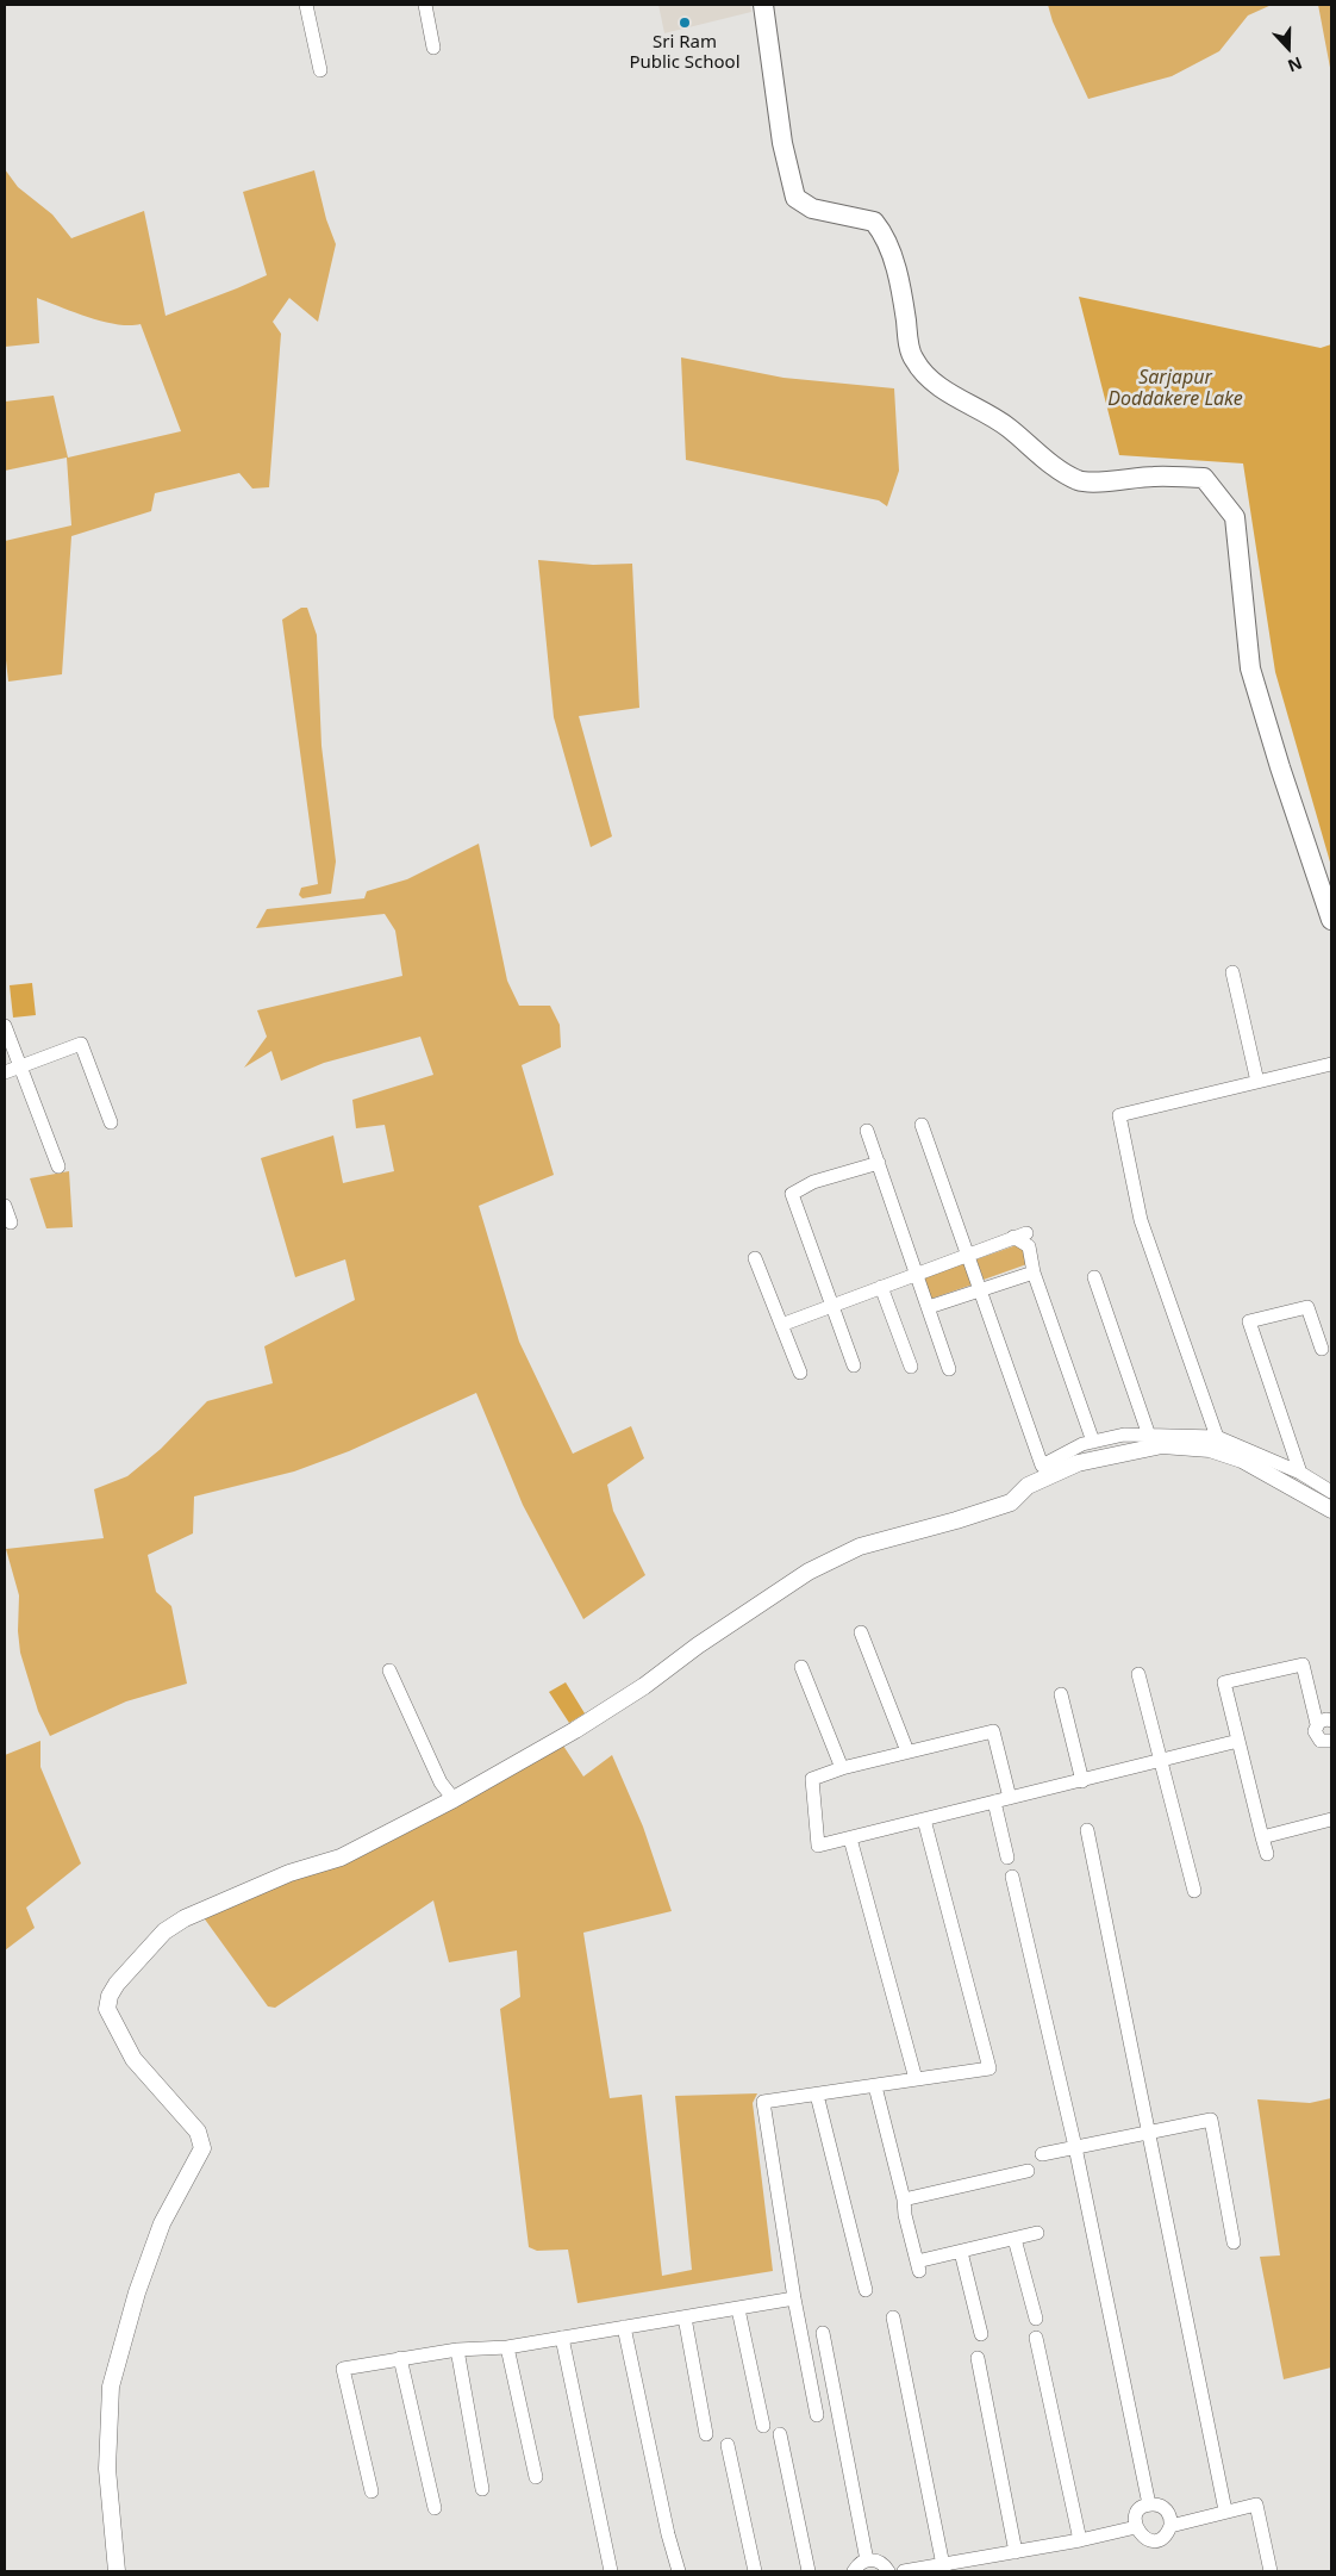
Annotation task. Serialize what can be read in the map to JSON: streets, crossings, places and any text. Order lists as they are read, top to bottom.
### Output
{
  "water": ["Sarjapur Doddakere Lake"],
  "places": ["Sri Ram Public School"],
  "north": "bottom"
}
